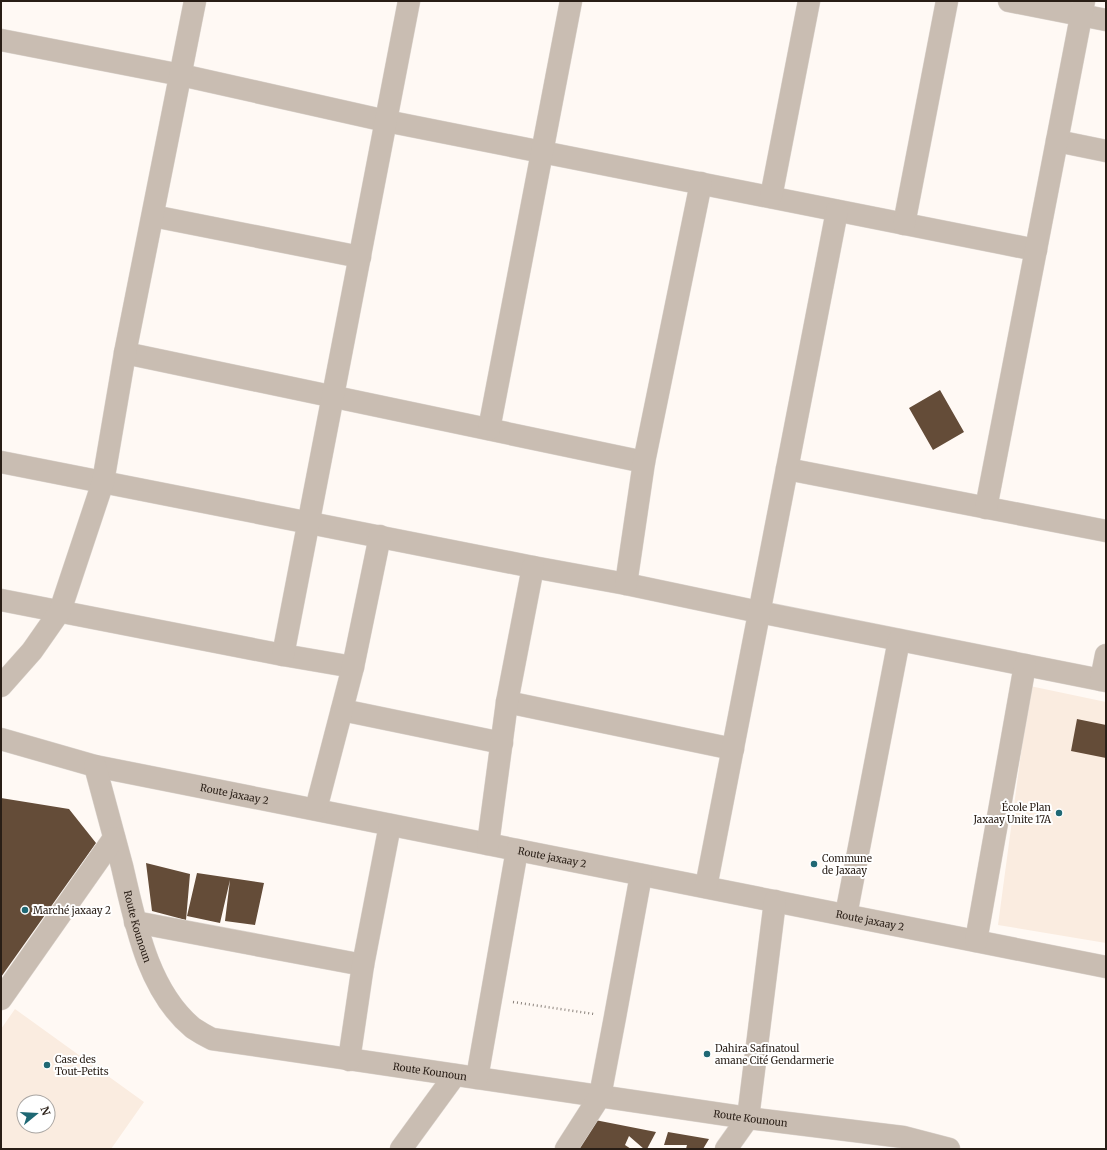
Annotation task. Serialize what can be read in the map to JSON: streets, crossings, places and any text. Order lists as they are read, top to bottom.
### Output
{
  "streets": {
    "street": ["Route jaxaay 2", "Route Kounoun"]
  },
  "crossings": [
    ["Route jaxaay 2", "Route Kounoun"]
  ],
  "places": [
    "École Plan Jaxaay Unite 17A",
    "Commune de Jaxaay",
    "Marché jaxaay 2",
    "Dahira Safinatoul amane Cité Gendarmerie",
    "Case des Tout-Petits"
  ],
  "north": "right"
}
